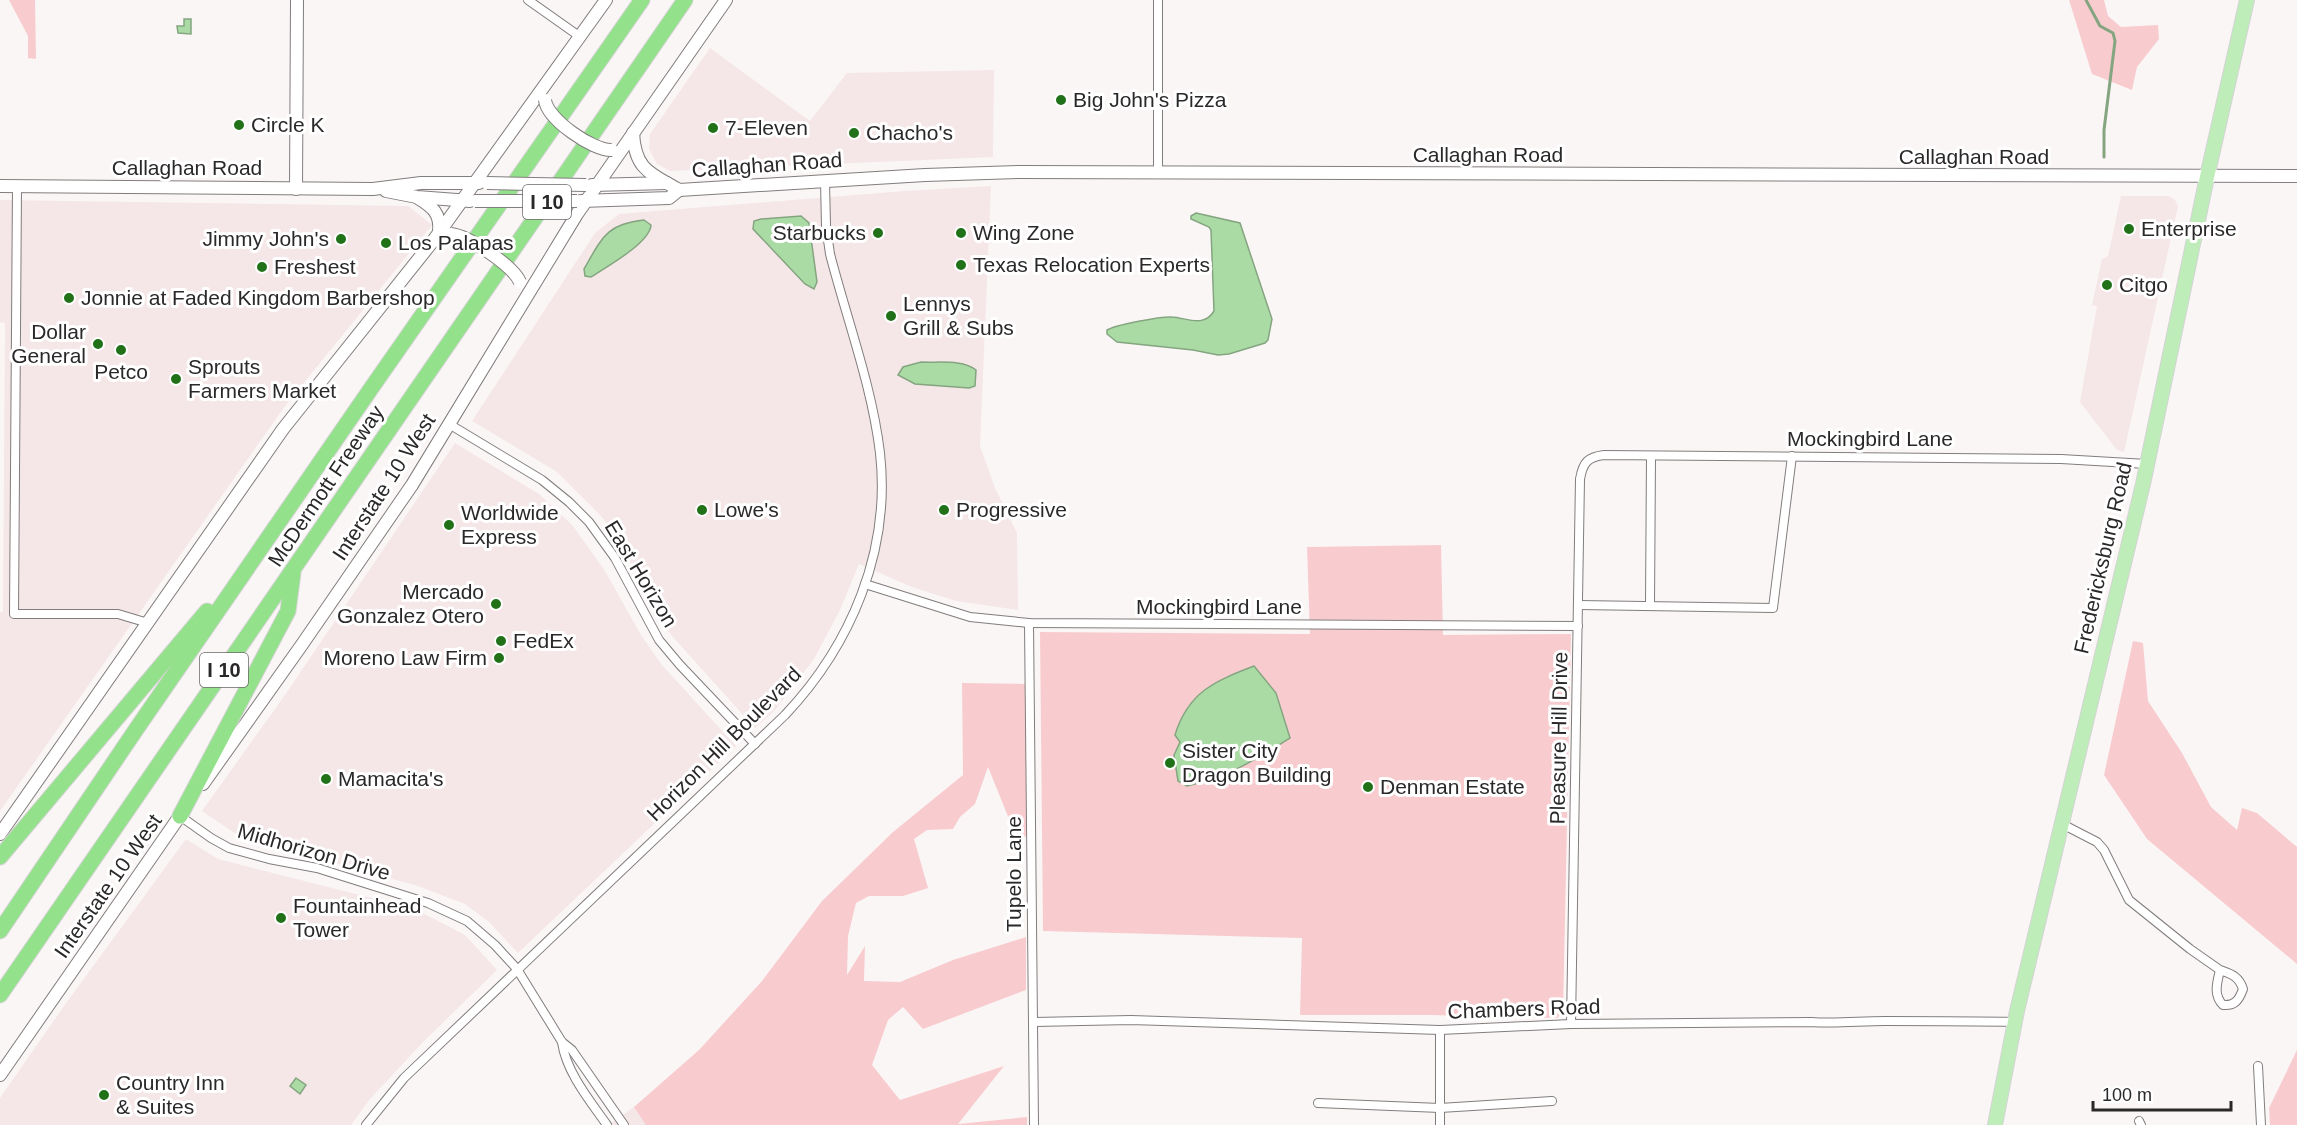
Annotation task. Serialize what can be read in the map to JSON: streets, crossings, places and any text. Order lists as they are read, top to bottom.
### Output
{
  "streets": {
    "highway": ["I 10", "McDermott Freeway"],
    "main road": ["Callaghan Road", "Interstate 10 West", "Fredericksburg Road"],
    "street": [
      "Mockingbird Lane",
      "East Horizon",
      "Pleasure Hill Drive",
      "Horizon Hill Boulevard",
      "Midhorizon Drive",
      "Tupelo Lane",
      "Chambers Road"
    ]
  },
  "crossings": [
    ["Callaghan Road", "Interstate 10 West"],
    ["Callaghan Road", "Fredericksburg Road"],
    ["Callaghan Road", "Horizon Hill Boulevard"],
    ["Mockingbird Lane", "Fredericksburg Road"],
    ["Mockingbird Lane", "Pleasure Hill Drive"],
    ["Mockingbird Lane", "Horizon Hill Boulevard"],
    ["Mockingbird Lane", "Tupelo Lane"],
    ["Interstate 10 West", "East Horizon"],
    ["Interstate 10 West", "Midhorizon Drive"],
    ["Fredericksburg Road", "Chambers Road"],
    ["East Horizon", "Horizon Hill Boulevard"],
    ["Pleasure Hill Drive", "Chambers Road"],
    ["Horizon Hill Boulevard", "Midhorizon Drive"],
    ["Tupelo Lane", "Chambers Road"]
  ],
  "places": [
    "Big John's Pizza",
    "Circle K",
    "7-Eleven",
    "Chacho's",
    "Enterprise",
    "Starbucks",
    "Wing Zone",
    "Jimmy John's",
    "Los Palapas",
    "Texas Relocation Experts",
    "Freshest",
    "Citgo",
    "Jonnie at Faded Kingdom Barbershop",
    "Lennys Grill & Subs",
    "Dollar General",
    "Petco",
    "Sprouts Farmers Market",
    "Lowe's",
    "Progressive",
    "Worldwide Express",
    "Mercado Gonzalez Otero",
    "FedEx",
    "Moreno Law Firm",
    "Sister City Dragon Building",
    "Mamacita's",
    "Denman Estate",
    "Fountainhead Tower",
    "Country Inn & Suites"
  ],
  "scale_bar": "100 m"
}
